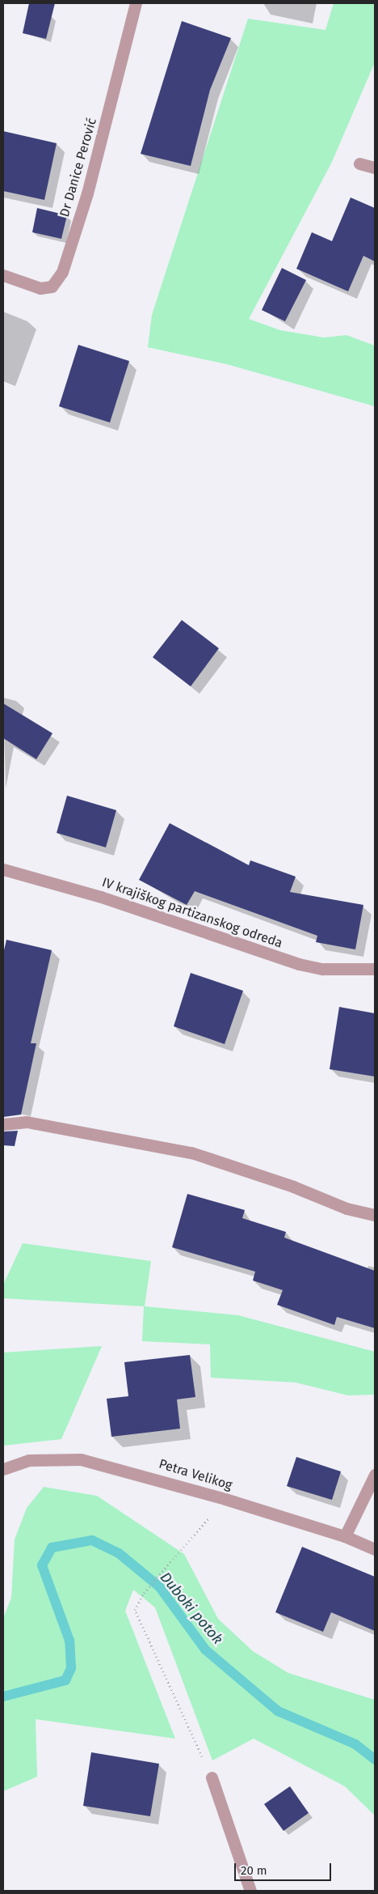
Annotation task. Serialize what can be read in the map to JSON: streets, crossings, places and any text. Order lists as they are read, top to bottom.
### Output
{
  "streets": {
    "street": ["Dr Danice Perović", "IV krajiškog partizanskog odreda", "Petra Velikog"]
  },
  "water": ["Duboki potok"],
  "scale_bar": "20 m"
}
